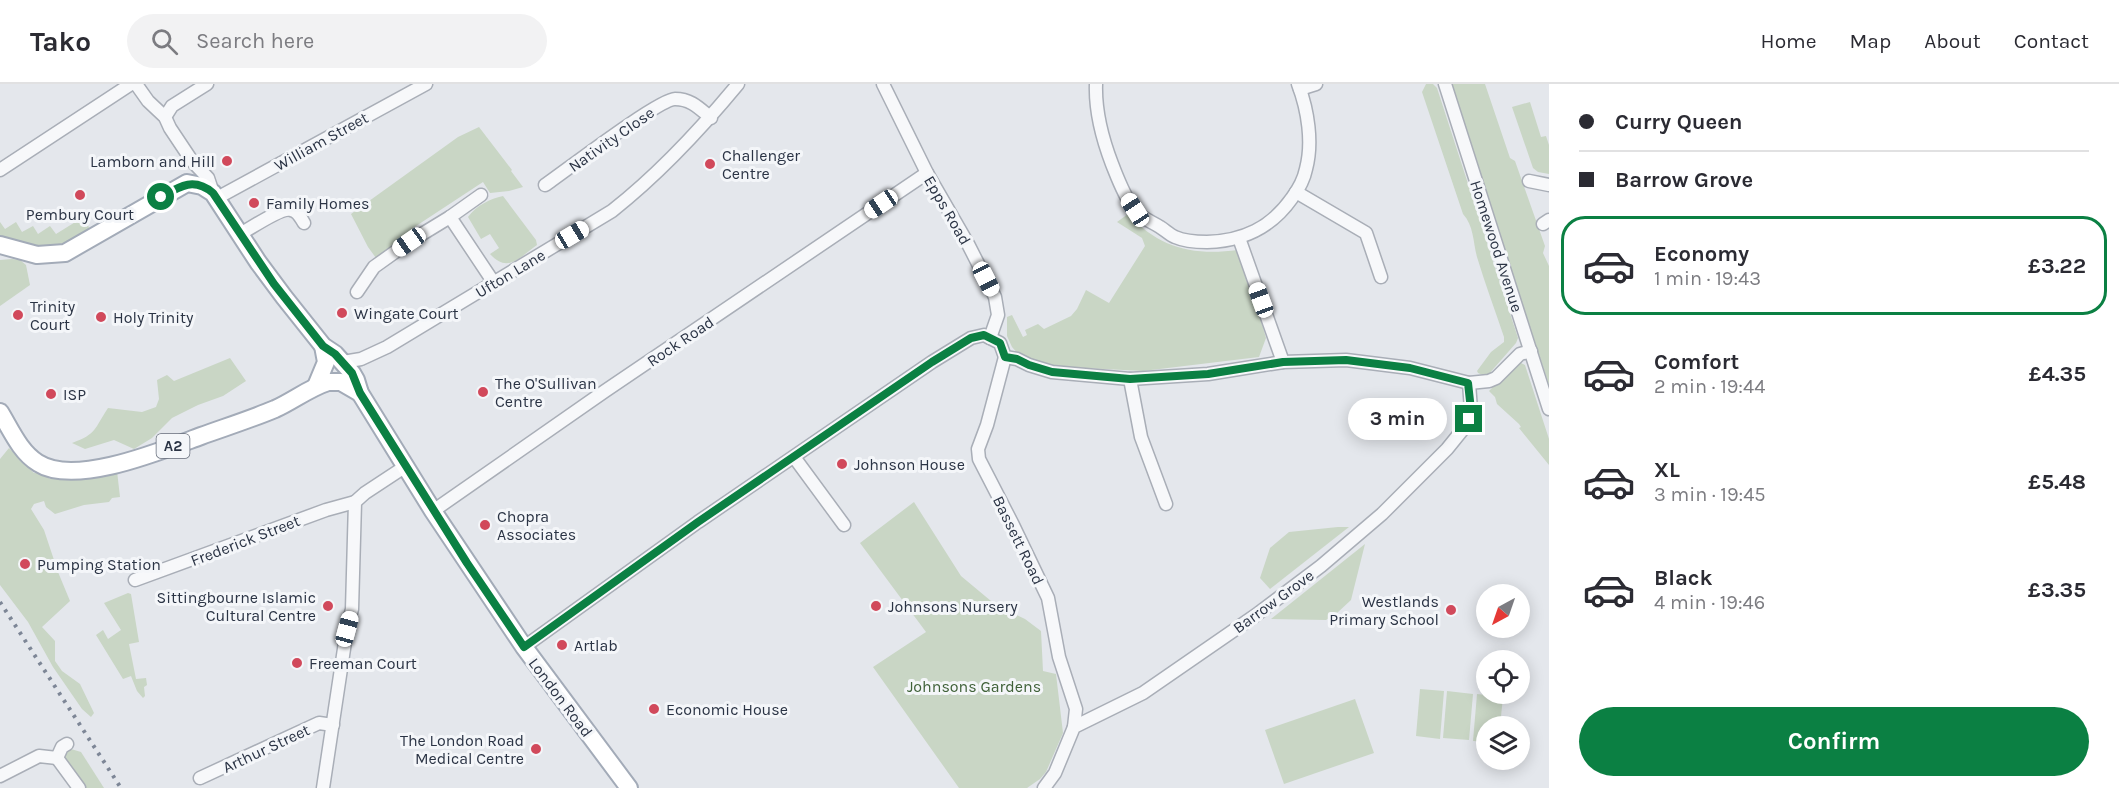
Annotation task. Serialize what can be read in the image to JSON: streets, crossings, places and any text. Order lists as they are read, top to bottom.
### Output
{
  "streets": {
    "main road": ["A2", "London Road"],
    "street": [
      "Nativity Close",
      "William Street",
      "Epps Road",
      "Homewood Avenue",
      "Ufton Lane",
      "Rock Road",
      "Frederick Street",
      "Bassett Road",
      "Barrow Grove",
      "Arthur Street"
    ]
  },
  "crossings": [
    ["Nativity Close", "Ufton Lane"],
    ["Epps Road", "Rock Road"],
    ["Ufton Lane", "London Road"],
    ["Rock Road", "London Road"],
    ["A2", "London Road"],
    ["Bassett Road", "Barrow Grove"]
  ],
  "parks": ["Johnsons Gardens"],
  "places": [
    "Lamborn and Hill",
    "Challenger Centre",
    "Pembury Court",
    "Family Homes",
    "Wingate Court",
    "Trinity Court",
    "Holy Trinity",
    "The O'Sullivan Centre",
    "ISP",
    "Johnson House",
    "Chopra Associates",
    "Pumping Station",
    "Sittingbourne Islamic Cultural Centre",
    "Johnsons Nursery",
    "Westlands Primary School",
    "Artlab",
    "Freeman Court",
    "Economic House",
    "The London Road Medical Centre"
  ],
  "north": "bottom left",
  "page": {
    "header": "Tako",
    "search": "Search here",
    "nav": [
      "Home",
      "Map",
      "About",
      "Contact"
    ],
    "banner": ["Curry Queen", "Barrow Grove"],
    "list": [
      {
        "name": "Economy",
        "note": "1 min · 19:43",
        "value": "£3.22"
      },
      {
        "name": "Comfort",
        "note": "2 min · 19:44",
        "value": "£4.35"
      },
      {
        "name": "XL",
        "note": "3 min · 19:45",
        "value": "£5.48"
      },
      {
        "name": "Black",
        "note": "4 min · 19:46",
        "value": "£3.35"
      }
    ],
    "bubble": "3 min",
    "buttons": "Confirm"
  }
}
